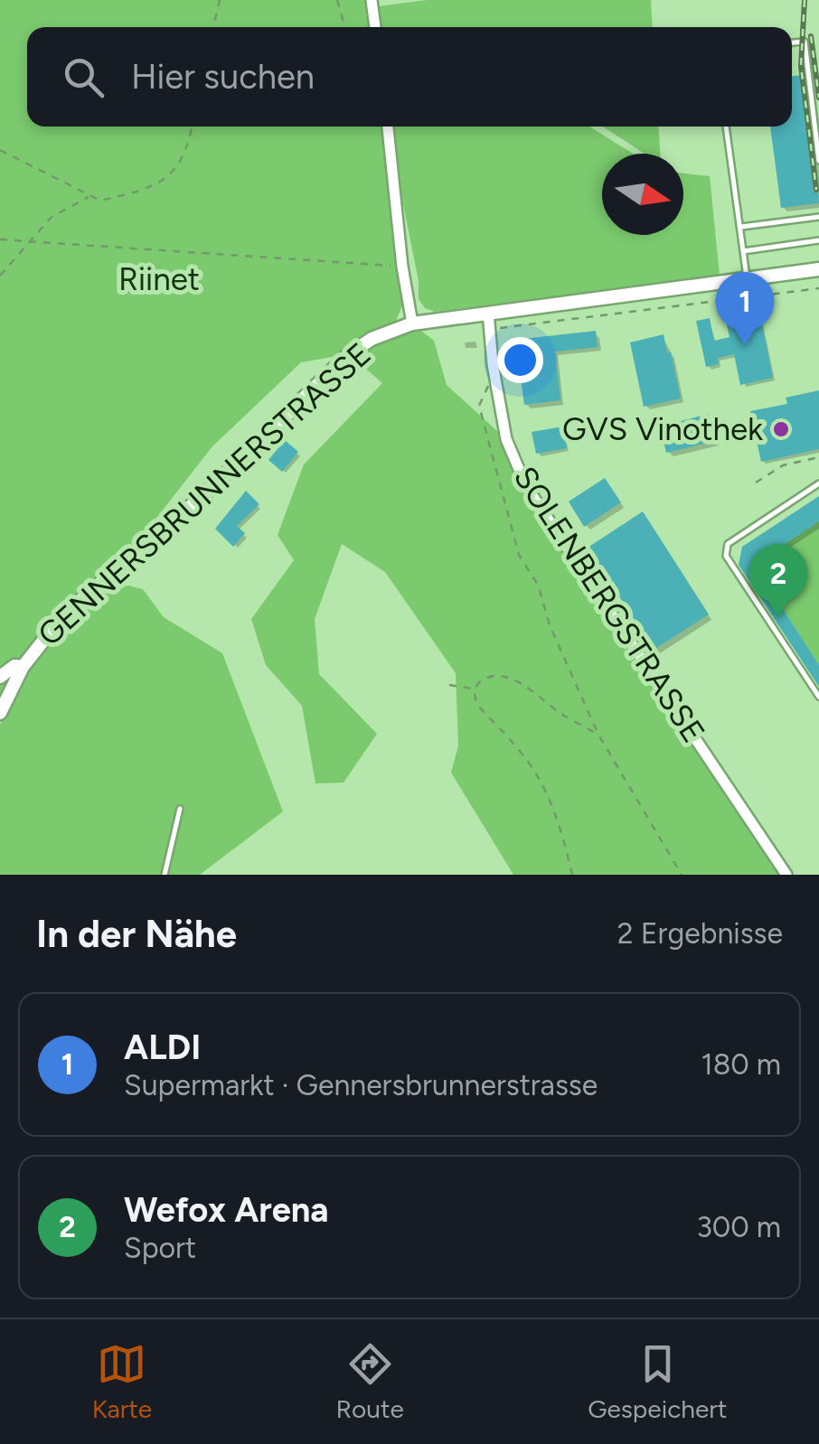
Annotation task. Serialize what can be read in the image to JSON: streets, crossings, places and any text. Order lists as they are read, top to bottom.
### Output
{
  "streets": {
    "street": ["GENNERSBRUNNERSTRASSE", "SOLENBERGSTRASSE"]
  },
  "crossings": [
    ["GENNERSBRUNNERSTRASSE", "SOLENBERGSTRASSE"]
  ],
  "parks": ["Riinet"],
  "places": ["GVS Vinothek"],
  "north": "right",
  "page": {
    "search": "Hier suchen",
    "pins": ["1", "2"],
    "heading": ["In der Nähe", "2 Ergebnisse"],
    "list": [
      {
        "mark": "1",
        "name": "ALDI",
        "note": "Supermarkt · Gennersbrunnerstrasse",
        "value": "180 m"
      },
      {
        "mark": "2",
        "name": "Wefox Arena",
        "note": "Sport",
        "value": "300 m"
      }
    ],
    "nav": ["Karte", "Route", "Gespeichert"]
  }
}
